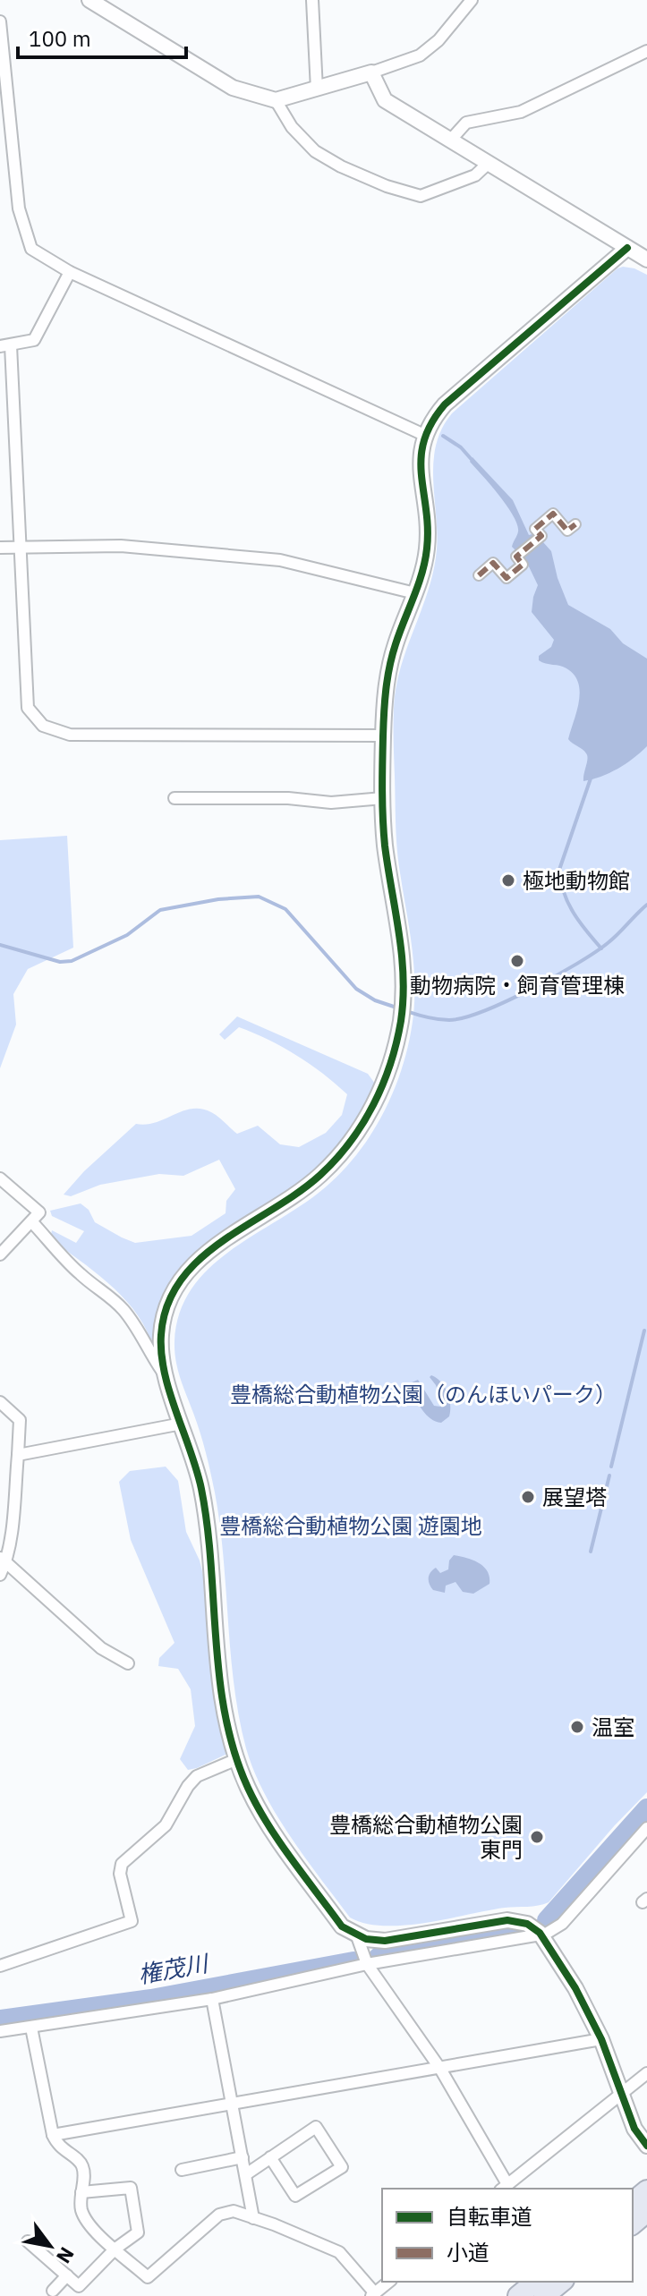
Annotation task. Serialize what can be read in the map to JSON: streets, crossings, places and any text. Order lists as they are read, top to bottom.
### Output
{
  "water": ["権茂川"],
  "parks": ["豊橋総合動植物公園（のんほいパーク）", "豊橋総合動植物公園 遊園地"],
  "places": [
    "極地動物館",
    "動物病院・飼育管理棟",
    "展望塔",
    "温室",
    "豊橋総合動植物公園 東門"
  ],
  "legend": ["自転車道", "小道"],
  "scale_bar": "100 m",
  "north": "bottom right"
}
